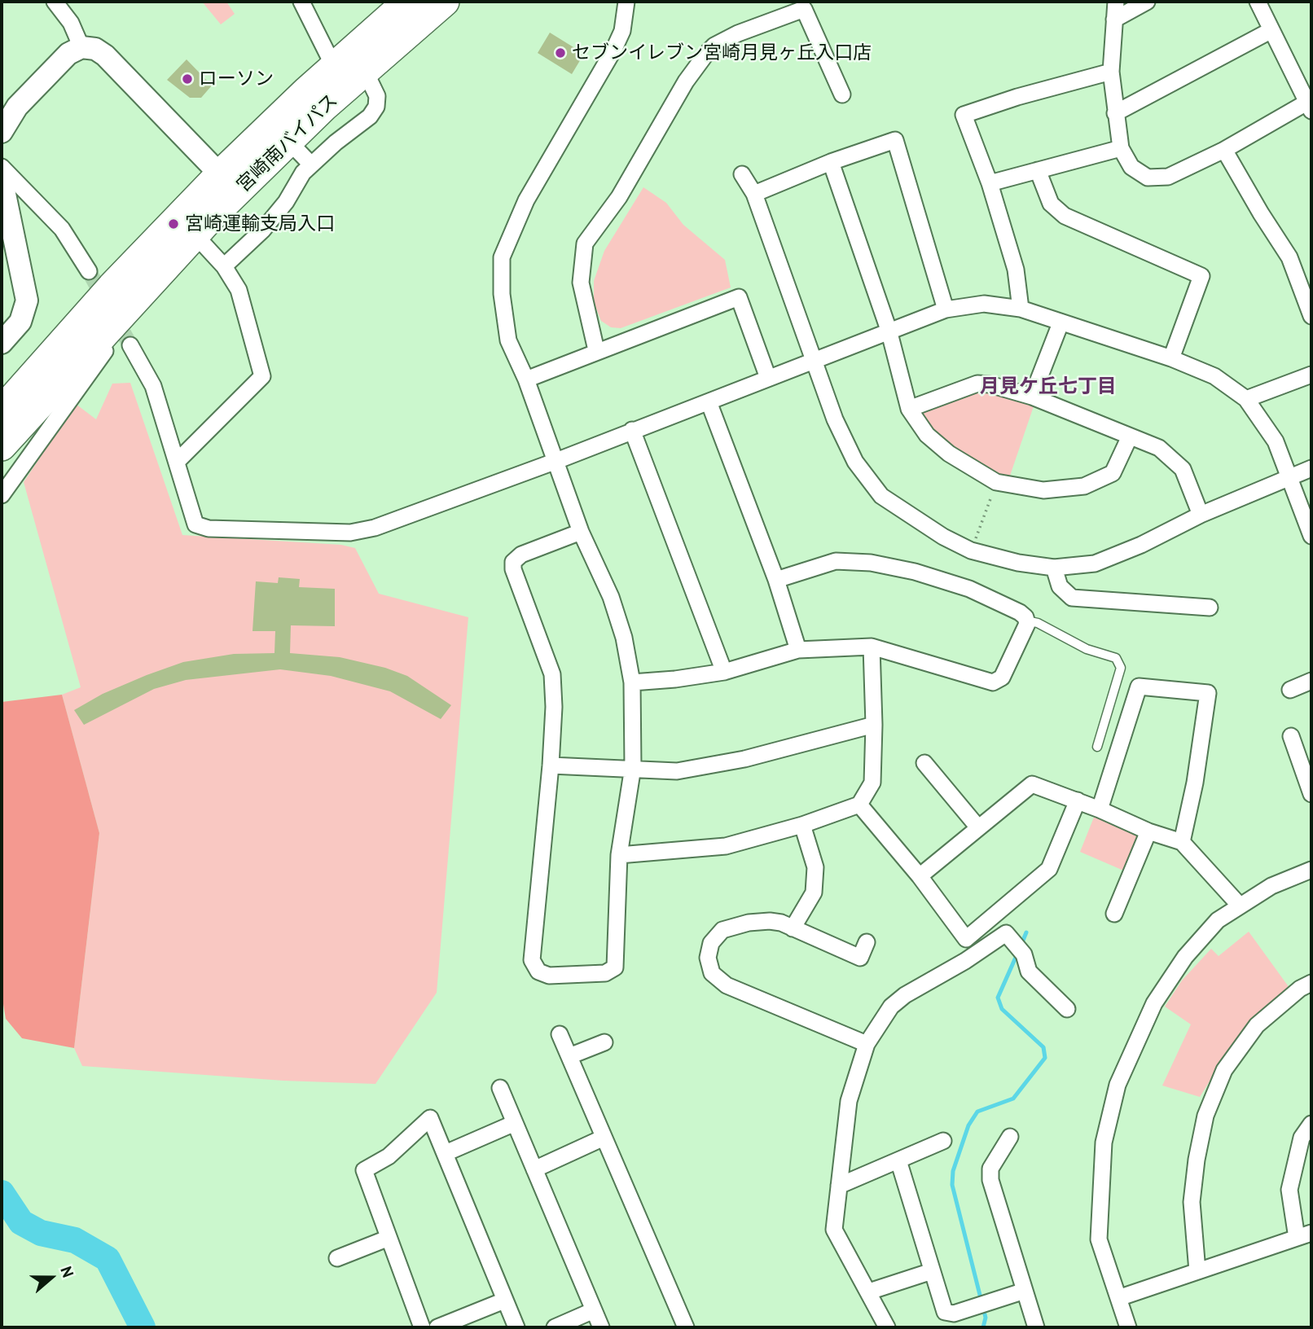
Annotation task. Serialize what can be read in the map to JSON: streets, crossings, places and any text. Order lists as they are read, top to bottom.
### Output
{
  "streets": {
    "highway": ["宮崎南バイパス"]
  },
  "districts": ["月見ケ丘七丁目"],
  "places": ["セブンイレブン宮崎月見ヶ丘入口店", "ローソン", "宮崎運輸支局入口"],
  "north": "right"
}
